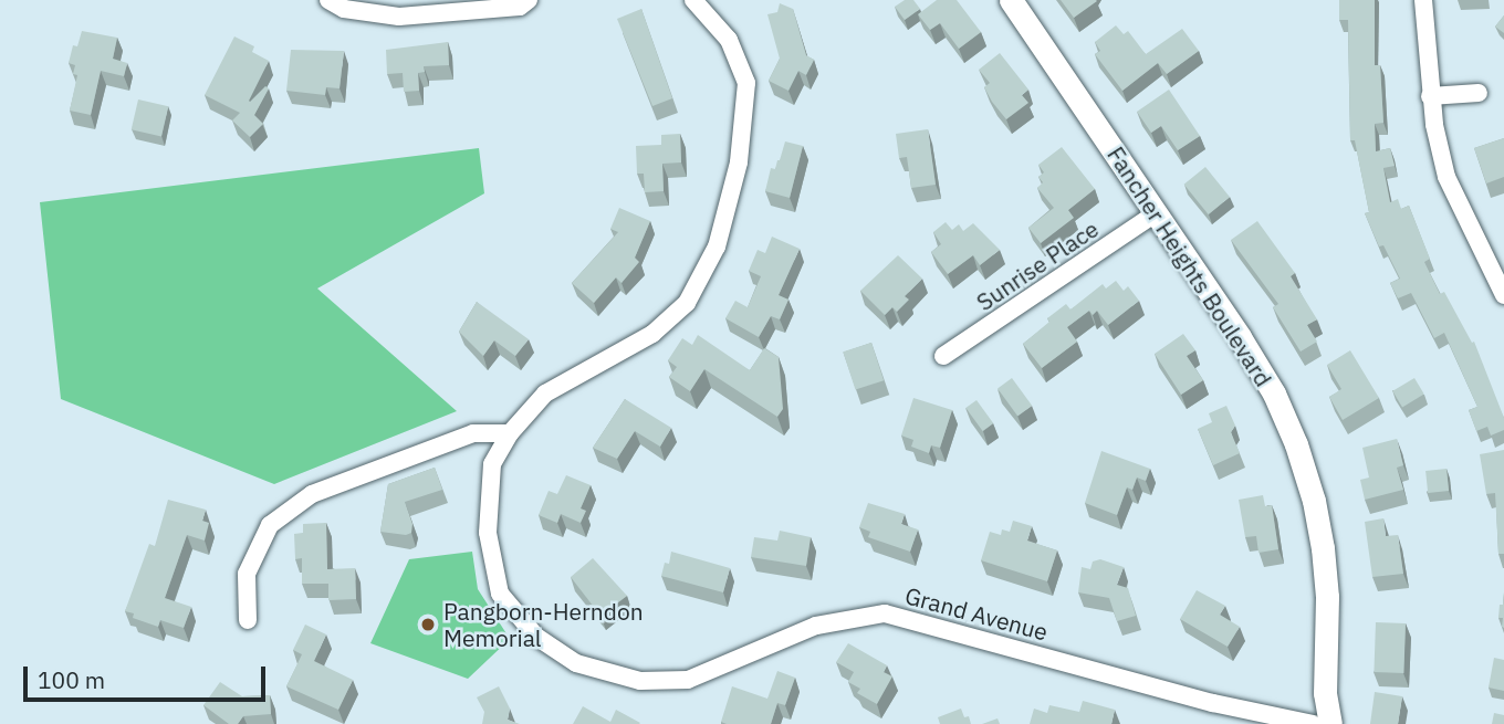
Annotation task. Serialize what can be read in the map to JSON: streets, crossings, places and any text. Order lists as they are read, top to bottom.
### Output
{
  "streets": {
    "street": ["Sunrise Place", "Fancher Heights Boulevard", "Grand Avenue"]
  },
  "crossings": [
    ["Sunrise Place", "Fancher Heights Boulevard"],
    ["Fancher Heights Boulevard", "Grand Avenue"]
  ],
  "places": ["Pangborn-Herndon Memorial"],
  "scale_bar": "100 m"
}
